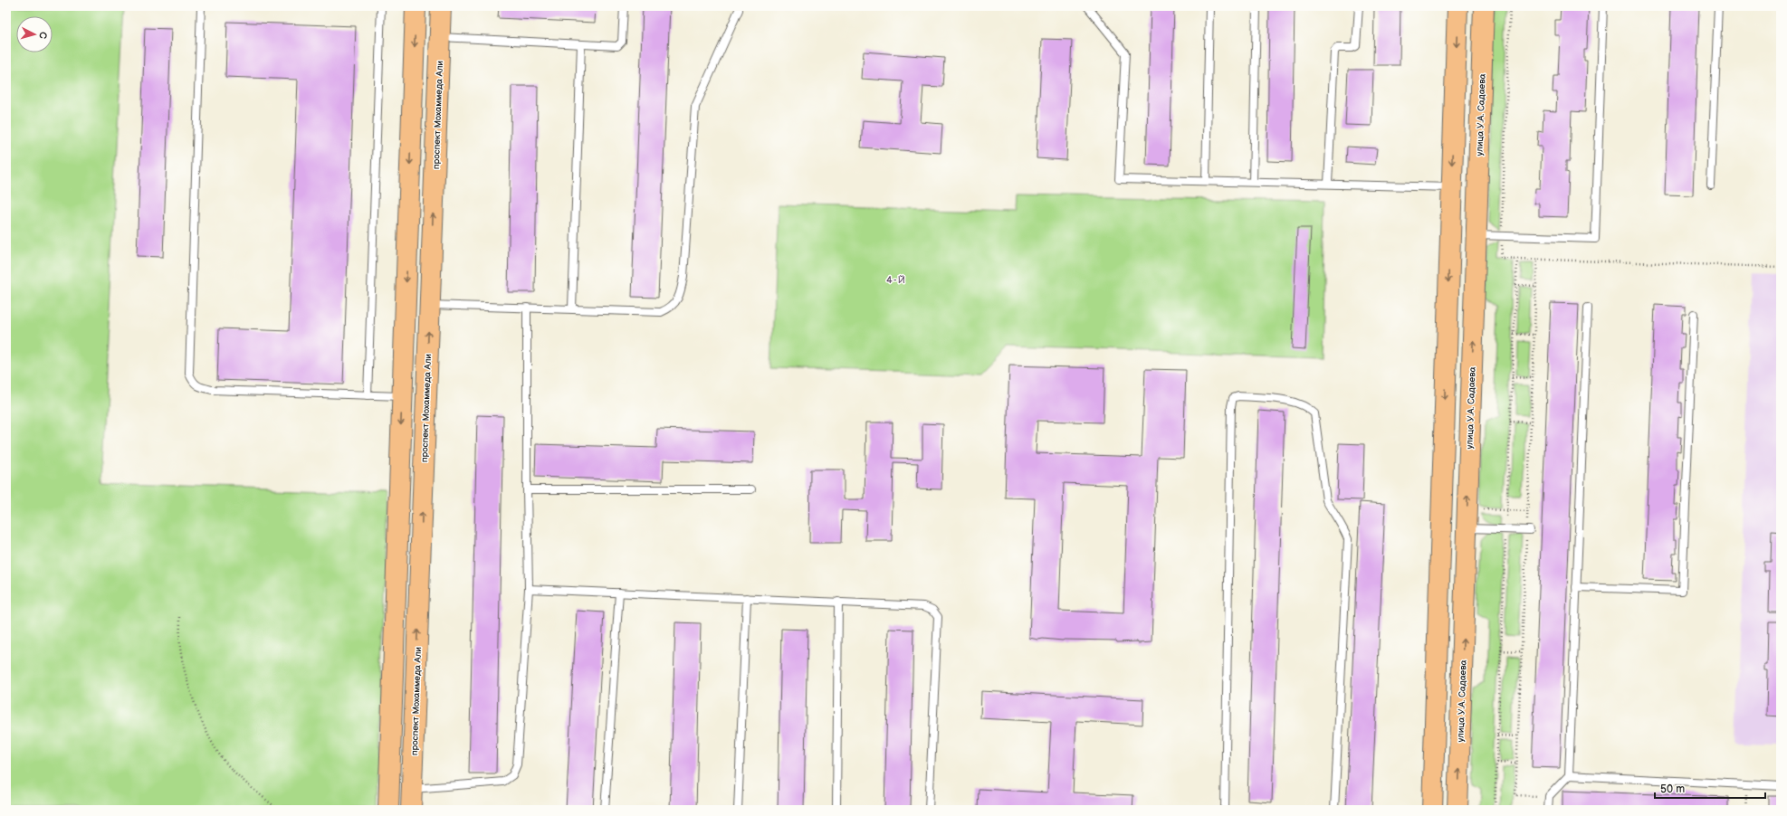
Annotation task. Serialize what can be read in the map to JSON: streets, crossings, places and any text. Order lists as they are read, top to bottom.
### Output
{
  "streets": {
    "main road": ["проспект Мохаммеда Али", "улица У.А. Садаева"]
  },
  "districts": ["4-Й"],
  "scale_bar": "50 m",
  "north": "right"
}
